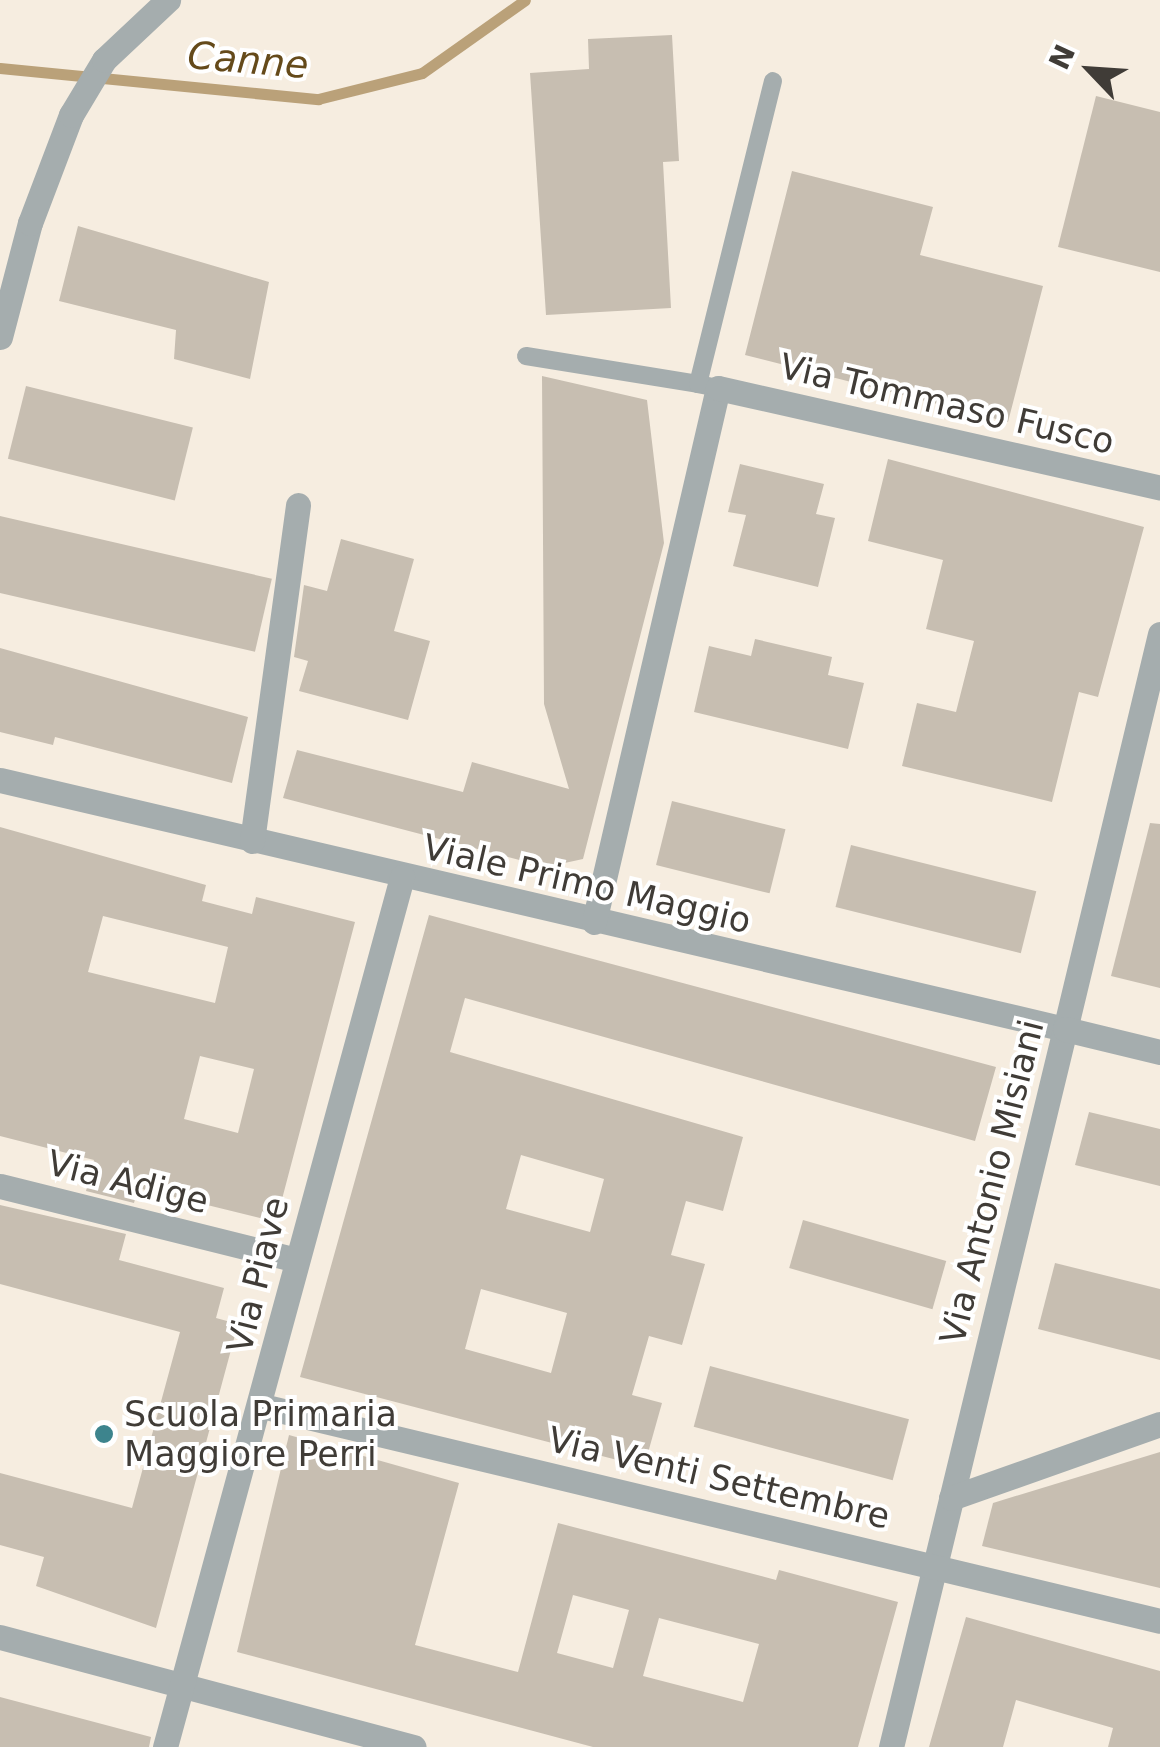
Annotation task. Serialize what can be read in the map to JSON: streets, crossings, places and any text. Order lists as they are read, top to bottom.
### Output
{
  "streets": {
    "street": [
      "Via Tommaso Fusco",
      "Viale Primo Maggio",
      "Via Adige",
      "Via Antonio Misiani",
      "Via Piave",
      "Via Venti Settembre"
    ]
  },
  "crossings": [
    ["Viale Primo Maggio", "Via Antonio Misiani"],
    ["Viale Primo Maggio", "Via Piave"],
    ["Via Adige", "Via Piave"],
    ["Via Antonio Misiani", "Via Venti Settembre"],
    ["Via Piave", "Via Venti Settembre"]
  ],
  "water": ["Canne"],
  "places": ["Scuola Primaria Maggiore Perri"],
  "north": "top left"
}
